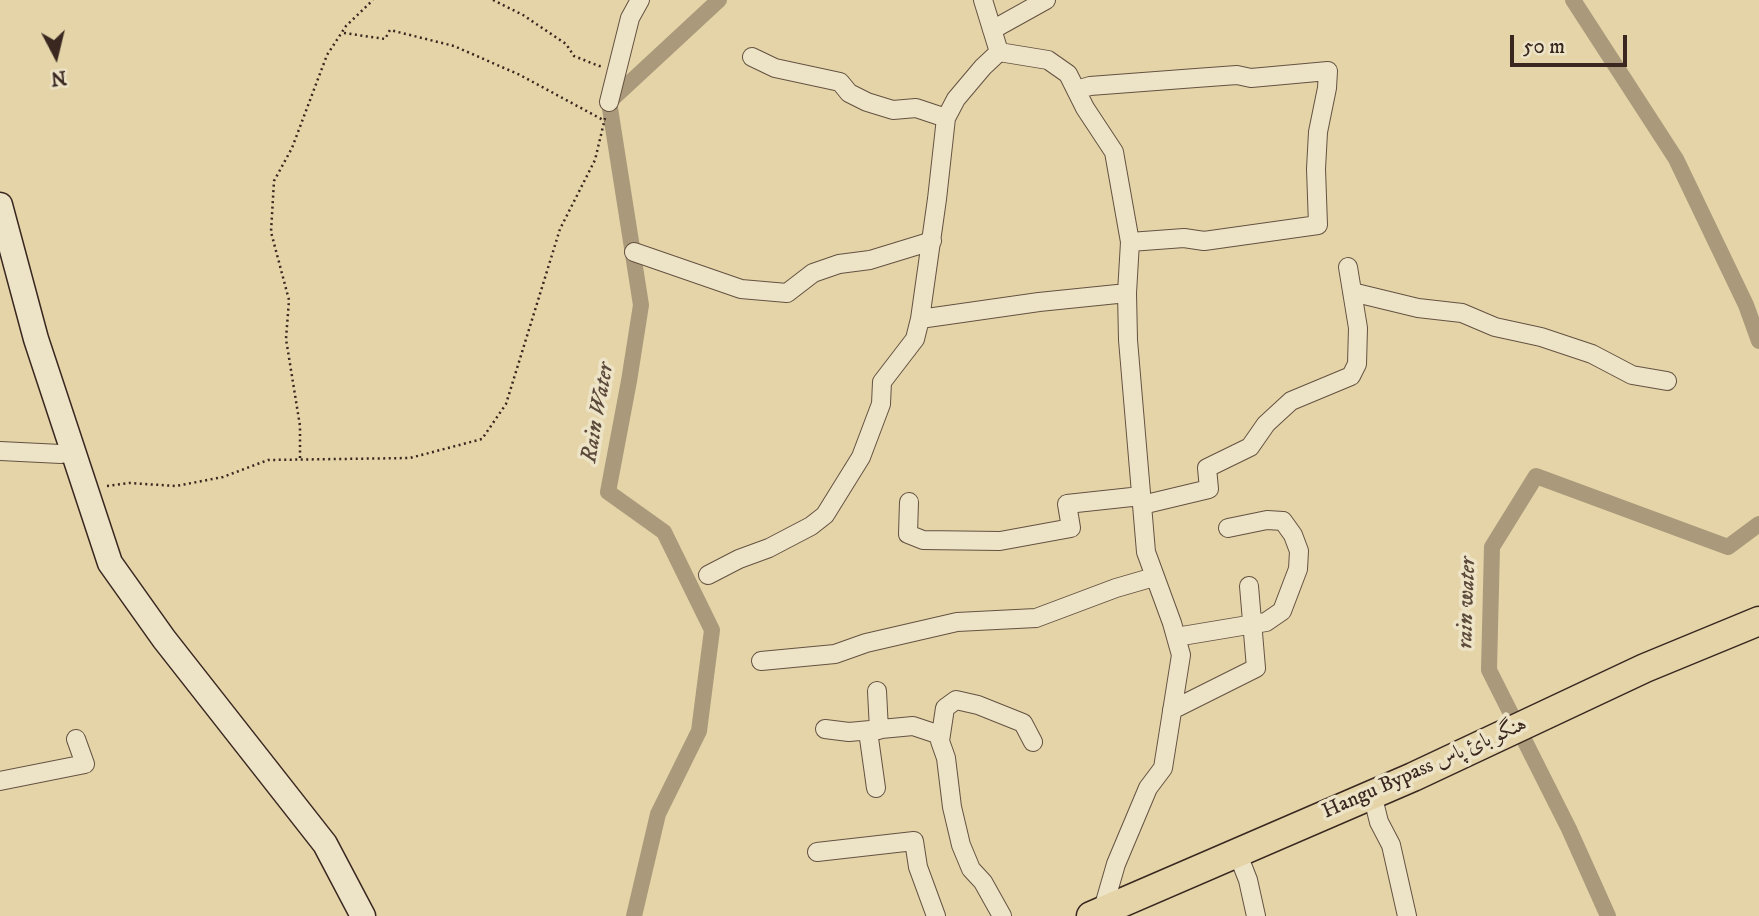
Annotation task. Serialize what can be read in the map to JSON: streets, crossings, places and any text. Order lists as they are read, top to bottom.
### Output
{
  "streets": {
    "main road": ["Hangu Bypass ہنگو بائ پاس"]
  },
  "water": ["Rain Water", "rain water"],
  "scale_bar": "50 m",
  "north": "bottom"
}
